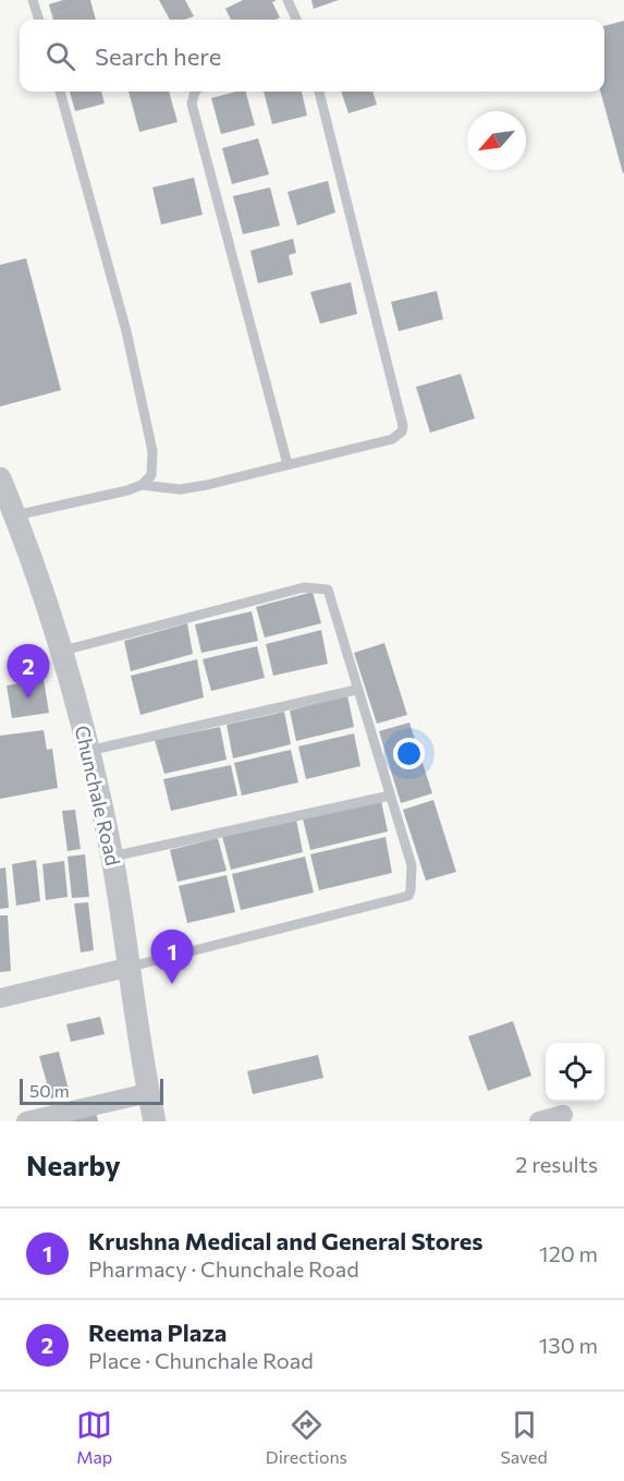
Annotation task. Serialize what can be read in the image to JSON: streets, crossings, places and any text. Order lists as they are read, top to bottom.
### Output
{
  "streets": {
    "street": ["Chunchale Road"]
  },
  "scale_bar": "50 m",
  "north": "bottom left",
  "page": {
    "search": "Search here",
    "pins": ["2", "1"],
    "scale": "50 m",
    "heading": ["Nearby", "2 results"],
    "list": [
      {
        "mark": "1",
        "name": "Krushna Medical and General Stores",
        "note": "Pharmacy · Chunchale Road",
        "value": "120 m"
      },
      {
        "mark": "2",
        "name": "Reema Plaza",
        "note": "Place · Chunchale Road",
        "value": "130 m"
      }
    ],
    "nav": ["Map", "Directions", "Saved"]
  }
}
